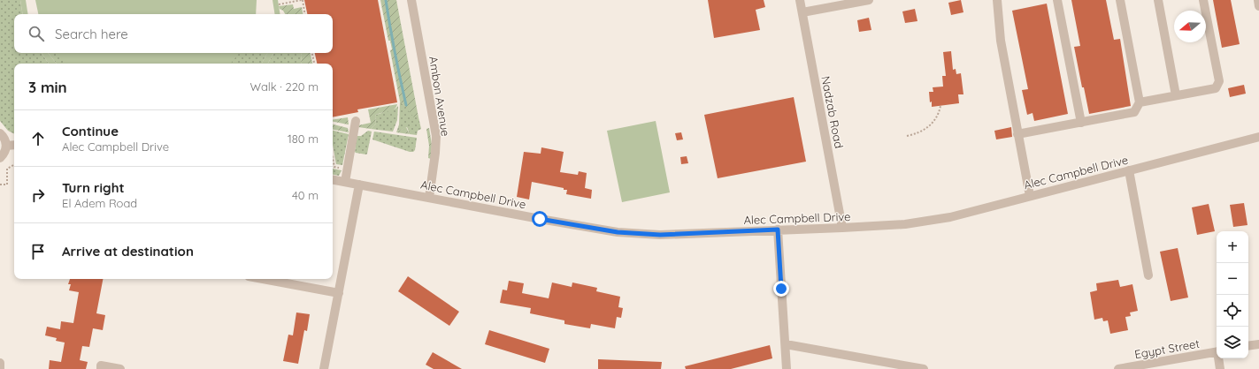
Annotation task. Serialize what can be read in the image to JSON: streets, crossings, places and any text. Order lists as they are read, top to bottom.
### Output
{
  "streets": {
    "street": [
      "Ambon Avenue",
      "Nadzab Road",
      "Alec Campbell Drive",
      "Egypt Street"
    ]
  },
  "crossings": [
    ["Ambon Avenue", "Alec Campbell Drive"],
    ["Nadzab Road", "Alec Campbell Drive"]
  ],
  "north": "left",
  "page": {
    "search": "Search here",
    "heading": ["3 min", "Walk · 220 m"],
    "list": [
      ["Continue", "Alec Campbell Drive", "180 m"],
      ["Turn right", "El Adem Road", "40 m"],
      "Arrive at destination"
    ],
    "map_buttons": ["+", "−"]
  }
}
